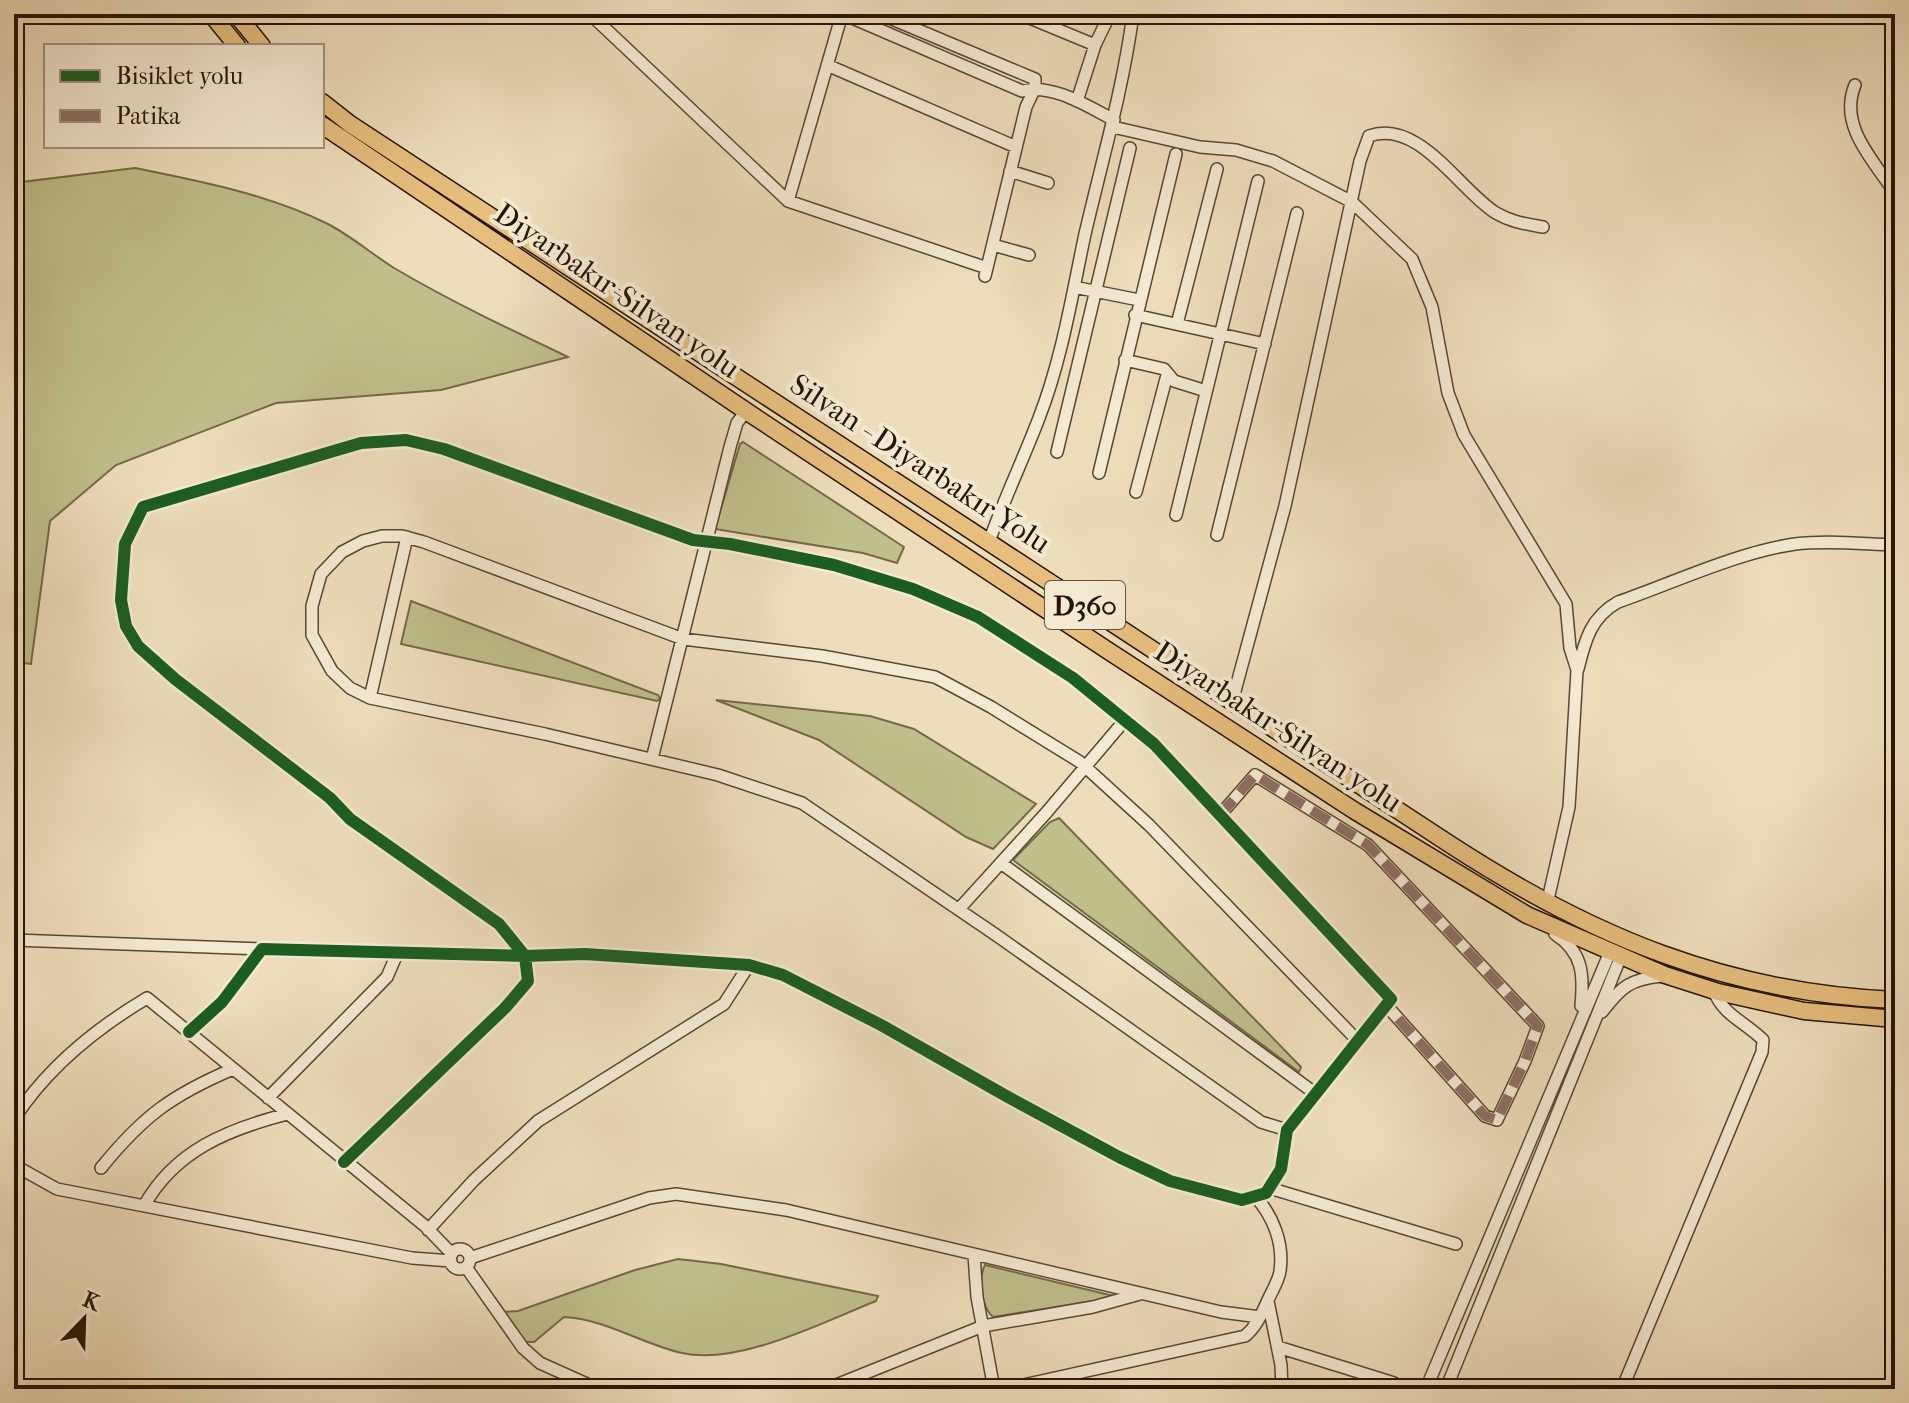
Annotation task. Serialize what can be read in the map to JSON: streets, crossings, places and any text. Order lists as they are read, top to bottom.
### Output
{
  "streets": {
    "highway": ["Diyarbakır-Silvan yolu", "Silvan - Diyarbakır Yolu", "D360"]
  },
  "legend": ["Bisiklet yolu", "Patika"],
  "north": "top right"
}
